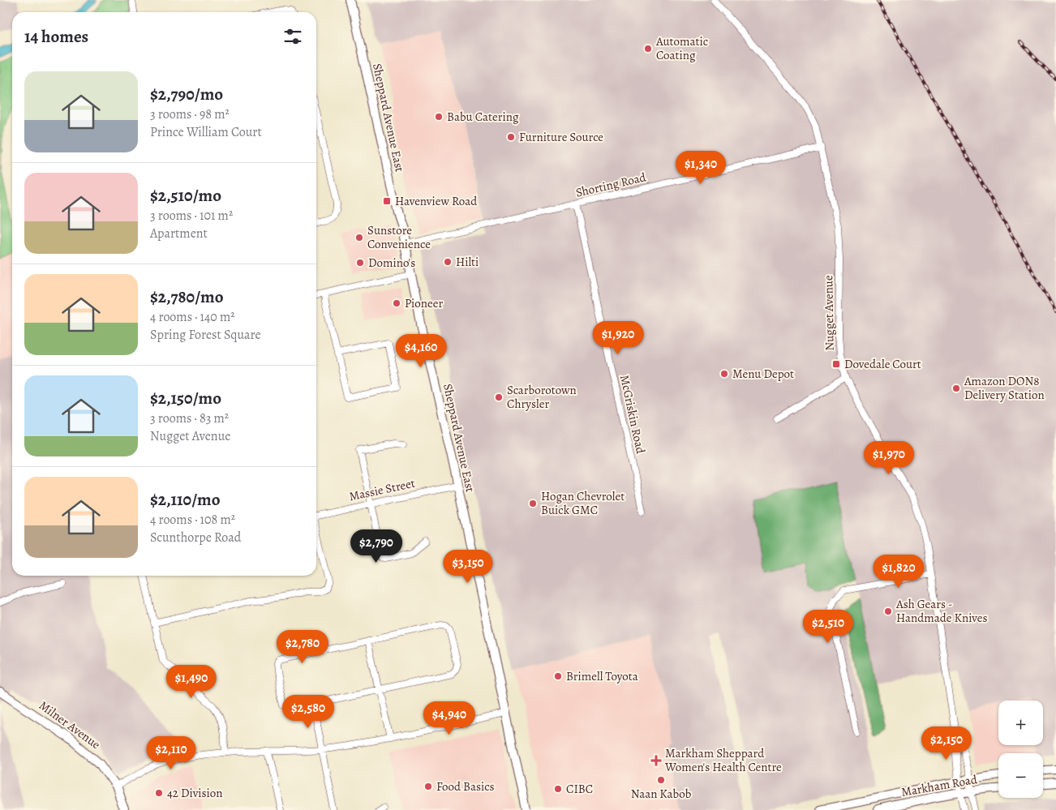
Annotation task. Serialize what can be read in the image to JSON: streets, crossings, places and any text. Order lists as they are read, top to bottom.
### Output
{
  "streets": {
    "main road": ["Sheppard Avenue East", "Milner Avenue", "Markham Road"],
    "street": [
      "Shorting Road",
      "Nugget Avenue",
      "McGriskin Road",
      "Massie Street"
    ]
  },
  "crossings": [
    ["Sheppard Avenue East", "Shorting Road"],
    ["Sheppard Avenue East", "Massie Street"],
    ["Shorting Road", "Nugget Avenue"],
    ["Shorting Road", "McGriskin Road"],
    ["Nugget Avenue", "Markham Road"]
  ],
  "places": {
    "other": [
      "Automatic Coating",
      "Babu Catering",
      "Furniture Source",
      "Sunstore Convenience",
      "Hilti",
      "Domino's",
      "Pioneer",
      "Menu Depot",
      "Amazon DON8 Delivery Station",
      "Scarborotown Chrysler",
      "Hogan Chevrolet Buick GMC",
      "Ash Gears - Handmade Knives",
      "Brimell Toyota",
      "Naan Kabob",
      "Food Basics",
      "CIBC",
      "42 Division"
    ],
    "transit": ["Havenview Road", "Dovedale Court"],
    "health": ["Markham Sheppard Women's Health Centre"]
  },
  "page": {
    "heading": "14 homes",
    "list": [
      {
        "name": "$2,790/mo",
        "note": "3 rooms · 98 m² · Prince William Court"
      },
      {
        "name": "$2,510/mo",
        "note": "3 rooms · 101 m² · Apartment"
      },
      {
        "name": "$2,780/mo",
        "note": "4 rooms · 140 m² · Spring Forest Square"
      },
      {
        "name": "$2,150/mo",
        "note": "3 rooms · 83 m² · Nugget Avenue"
      },
      {
        "name": "$2,110/mo",
        "note": "4 rooms · 108 m² · Scunthorpe Road"
      }
    ],
    "price": [
      "$1,340",
      "$1,920",
      "$4,160",
      "$1,970",
      "$2,790",
      "$3,150",
      "$1,820",
      "$2,510",
      "$2,780",
      "$1,490",
      "$2,580",
      "$4,940",
      "$2,150",
      "$2,110"
    ],
    "map_buttons": ["+", "−"]
  }
}
